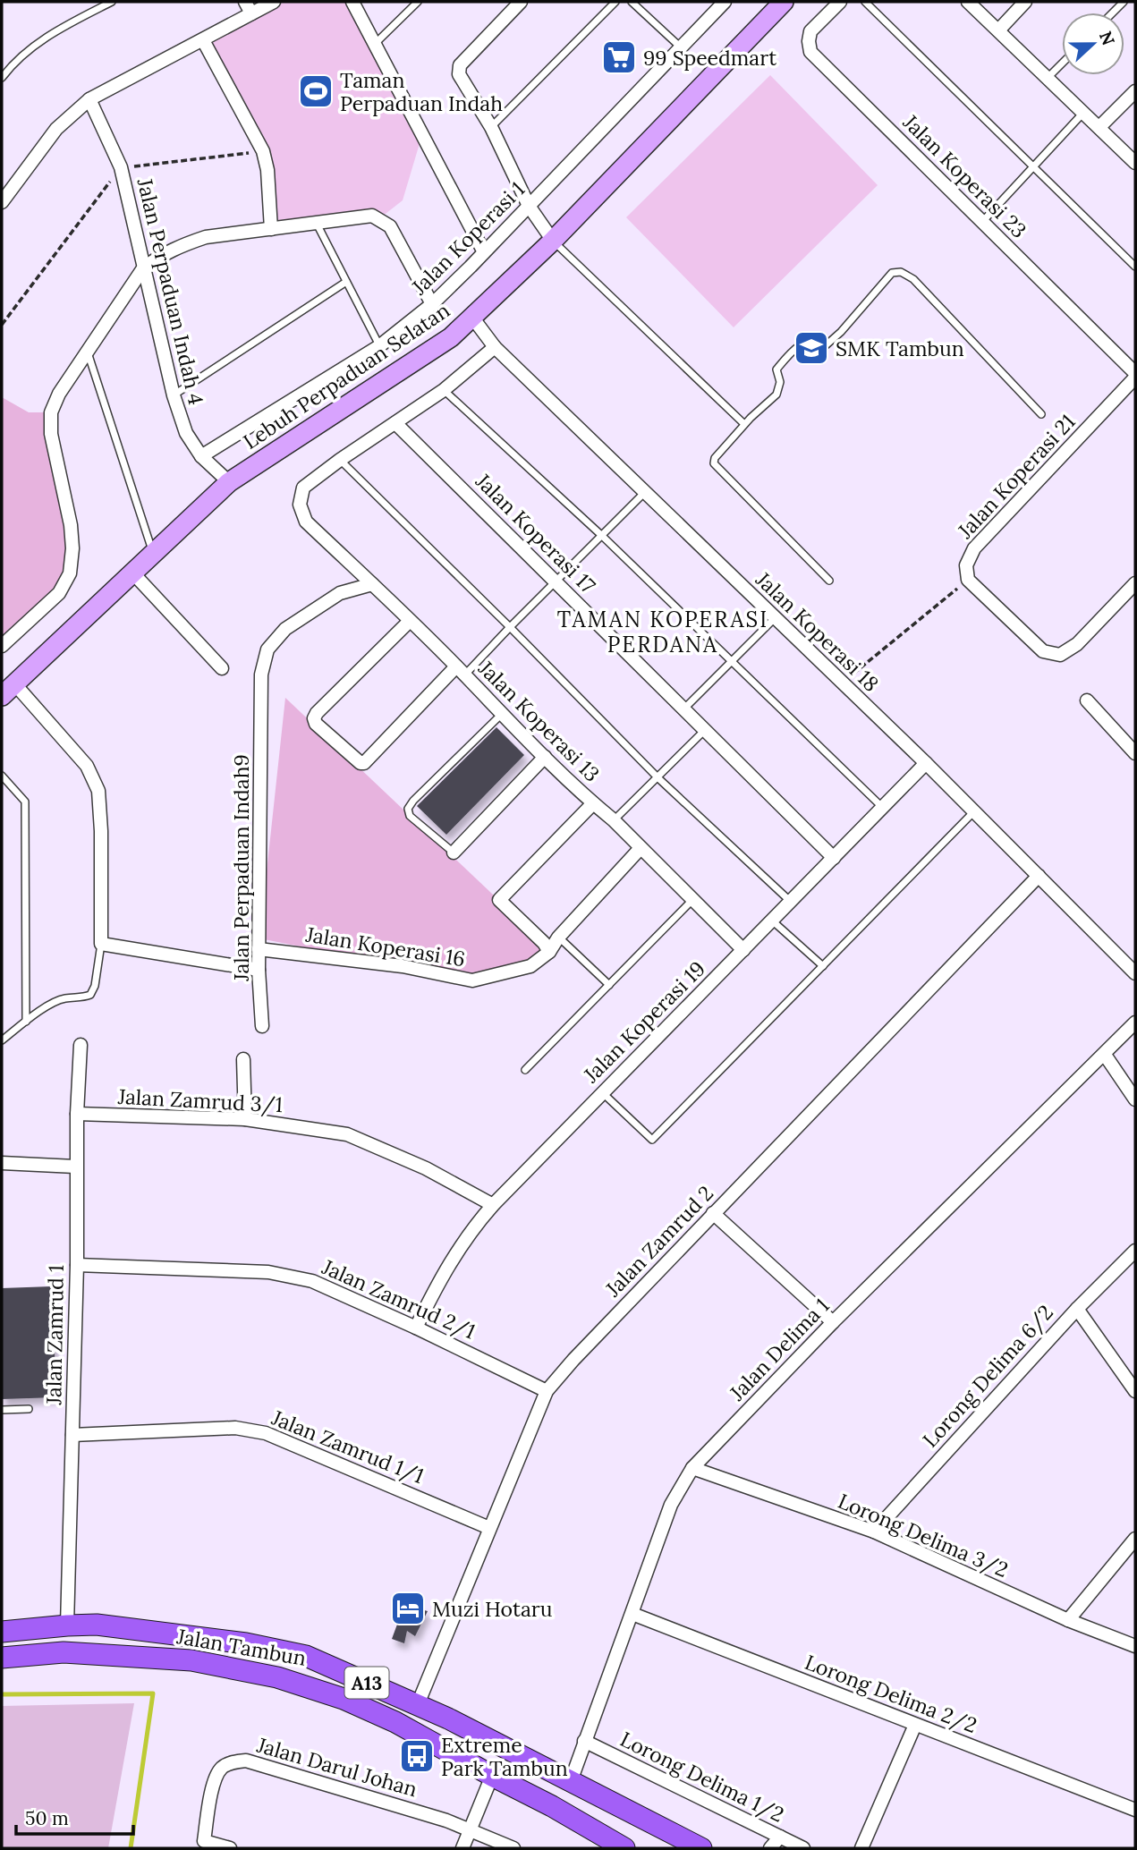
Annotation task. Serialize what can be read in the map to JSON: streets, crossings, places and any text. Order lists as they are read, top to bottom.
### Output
{
  "streets": {
    "main road": ["Jalan Tambun", "A13"],
    "street": [
      "Jalan Koperasi 23",
      "Jalan Koperasi 1",
      "Jalan Perpaduan Indah 4",
      "Lebuh Perpaduan Selatan",
      "Jalan Koperasi 21",
      "Jalan Koperasi 17",
      "Jalan Koperasi 18",
      "Jalan Koperasi 13",
      "Jalan Perpaduan Indah9",
      "Jalan Koperasi 16",
      "Jalan Koperasi 19",
      "Jalan Zamrud 3/1",
      "Jalan Zamrud 2",
      "Jalan Zamrud 2/1",
      "Jalan Zamrud 1",
      "Jalan Delima 1",
      "Lorong Delima 6/2",
      "Jalan Zamrud 1/1",
      "Lorong Delima 3/2",
      "Lorong Delima 2/2",
      "Jalan Darul Johan",
      "Lorong Delima 1/2"
    ]
  },
  "crossings": [
    ["Jalan Koperasi 1", "Jalan Perpaduan Indah 4"],
    ["Jalan Perpaduan Indah 4", "Lebuh Perpaduan Selatan"],
    ["Lebuh Perpaduan Selatan", "Jalan Koperasi 18"],
    ["Jalan Koperasi 17", "Jalan Koperasi 19"],
    ["Jalan Koperasi 18", "Jalan Koperasi 19"],
    ["Jalan Koperasi 18", "Jalan Zamrud 2"],
    ["Jalan Koperasi 13", "Jalan Perpaduan Indah9"],
    ["Jalan Koperasi 13", "Jalan Koperasi 16"],
    ["Jalan Koperasi 13", "Jalan Koperasi 19"],
    ["Jalan Perpaduan Indah9", "Jalan Koperasi 16"],
    ["Jalan Koperasi 19", "Jalan Zamrud 3/1"],
    ["Jalan Koperasi 19", "Jalan Zamrud 2/1"],
    ["Jalan Zamrud 3/1", "Jalan Zamrud 1"],
    ["Jalan Zamrud 2", "Jalan Zamrud 2/1"],
    ["Jalan Zamrud 2", "Jalan Zamrud 1/1"],
    ["Jalan Zamrud 2", "Jalan Tambun"],
    ["Jalan Zamrud 2/1", "Jalan Zamrud 1"],
    ["Jalan Zamrud 1", "Jalan Zamrud 1/1"],
    ["Jalan Zamrud 1", "Jalan Tambun"],
    ["Jalan Delima 1", "Lorong Delima 3/2"],
    ["Jalan Delima 1", "Jalan Tambun"],
    ["Jalan Delima 1", "Lorong Delima 2/2"],
    ["Jalan Delima 1", "Lorong Delima 1/2"],
    ["Lorong Delima 6/2", "Lorong Delima 3/2"]
  ],
  "districts": ["TAMAN KOPERASI PERDANA"],
  "places": {
    "supermarket": ["99 Speedmart"],
    "sports": ["Taman Perpaduan Indah"],
    "school or university": ["SMK Tambun"],
    "hotel": ["Muzi Hotaru"],
    "bus stop": ["Extreme Park Tambun"]
  },
  "scale_bar": "50 m",
  "north": "right"
}
